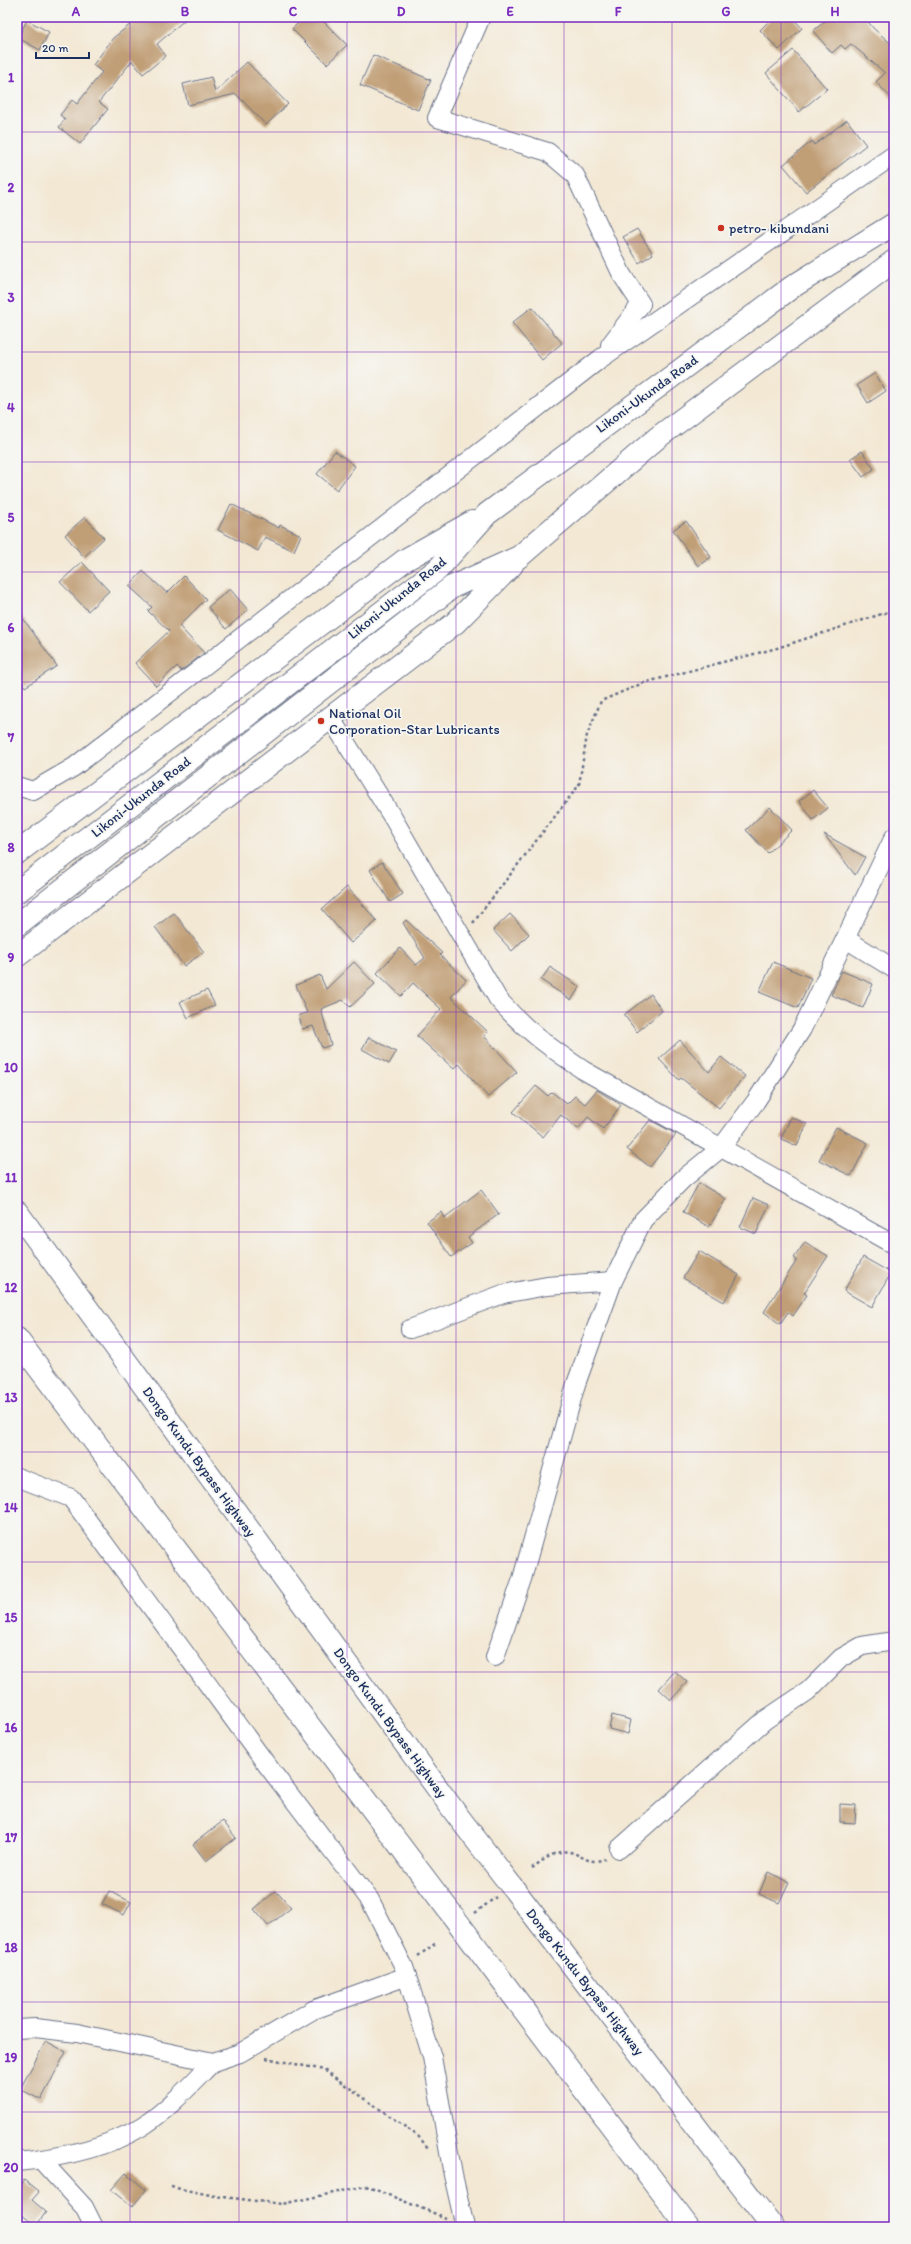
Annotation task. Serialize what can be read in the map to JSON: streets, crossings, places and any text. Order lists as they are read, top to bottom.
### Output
{
  "streets": {
    "highway": ["Likoni-Ukunda Road", "Dongo Kundu Bypass Highway"]
  },
  "places": ["petro- kibundani", "National Oil Corporation-Star Lubricants"],
  "scale_bar": "20 m",
  "grid": {
    "columns": [
      "A",
      "B",
      "C",
      "D",
      "E",
      "F",
      "G",
      "H"
    ],
    "rows": [
      "1",
      "2",
      "3",
      "4",
      "5",
      "6",
      "7",
      "8",
      "9",
      "10",
      "11",
      "12",
      "13",
      "14",
      "15",
      "16",
      "17",
      "18",
      "19",
      "20"
    ]
  }
}
